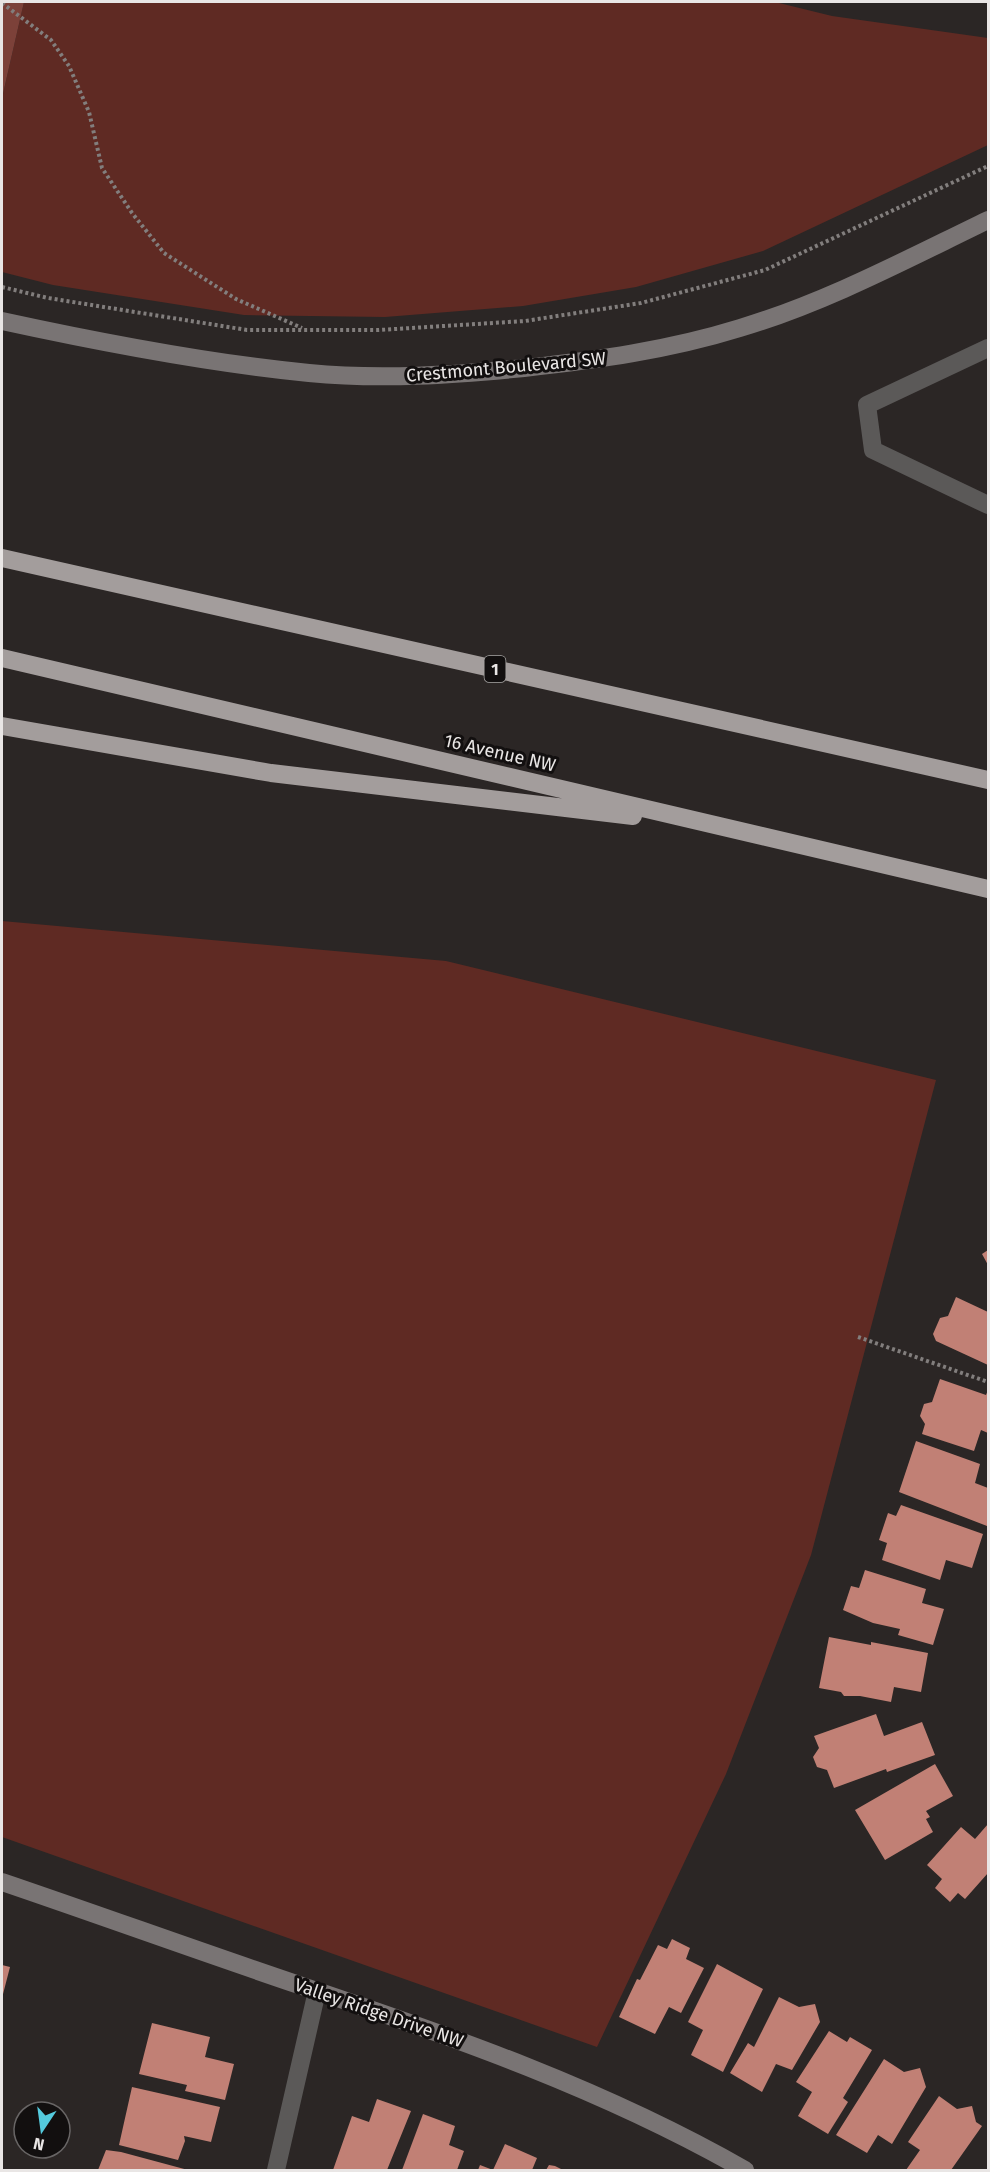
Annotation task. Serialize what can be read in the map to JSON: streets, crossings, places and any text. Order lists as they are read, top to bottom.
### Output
{
  "streets": {
    "highway": ["1", "16 Avenue NW"],
    "street": ["Crestmont Boulevard SW", "Valley Ridge Drive NW"]
  },
  "north": "bottom"
}
